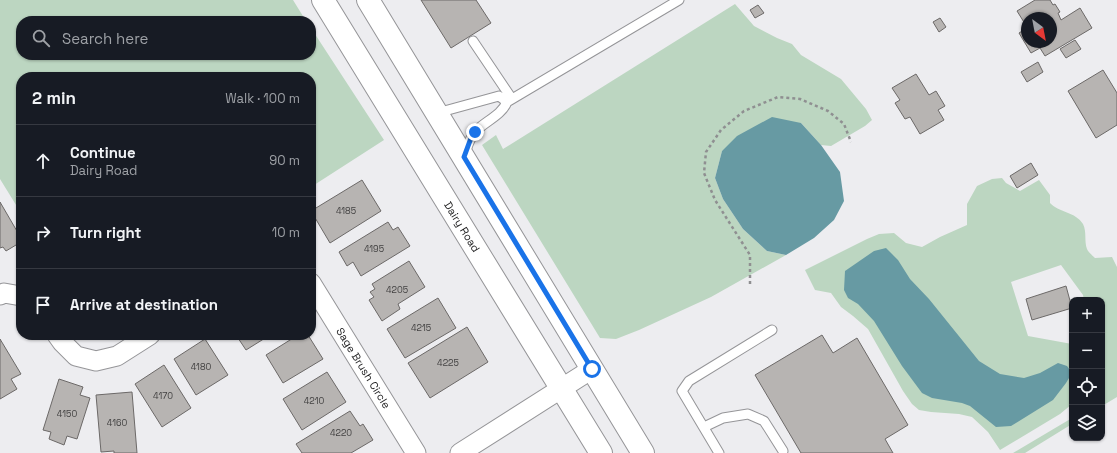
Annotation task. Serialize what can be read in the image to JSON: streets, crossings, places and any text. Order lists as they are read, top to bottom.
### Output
{
  "streets": {
    "street": ["Dairy Road", "Sage Brush Circle"]
  },
  "house_numbers": [
    "4185",
    "4195",
    "4205",
    "4215",
    "4225",
    "4180",
    "4170",
    "4210",
    "4150",
    "4160",
    "4220"
  ],
  "north": "bottom right",
  "page": {
    "search": "Search here",
    "heading": ["2 min", "Walk · 100 m"],
    "list": [
      ["Continue", "Dairy Road", "90 m"],
      ["Turn right", "10 m"],
      "Arrive at destination"
    ],
    "map_buttons": ["+", "−"]
  }
}
